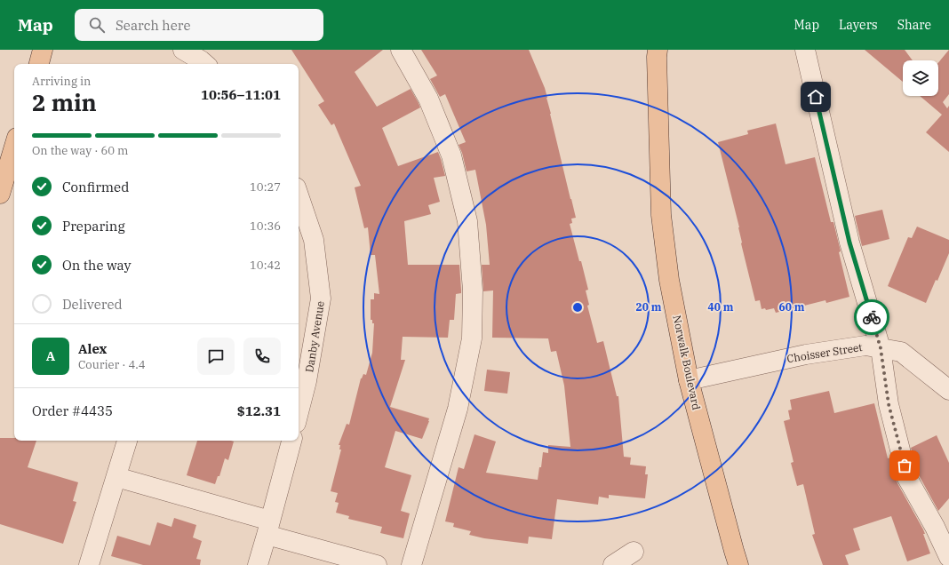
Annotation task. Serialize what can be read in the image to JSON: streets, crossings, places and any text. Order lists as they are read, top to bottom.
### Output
{
  "streets": {
    "main road": ["Norwalk Boulevard"],
    "street": ["Danby Avenue", "Choisser Street"]
  },
  "crossings": [
    ["Choisser Street", "Norwalk Boulevard"]
  ],
  "page": {
    "header": "Map",
    "search": "Search here",
    "nav": ["Map", "Layers", "Share"],
    "heading": ["2 min", "Arriving in", "10:56–11:01"],
    "panel": [
      "Alex",
      "Courier · 4.4",
      "Order #4435",
      "$12.31"
    ],
    "bar": "On the way · 60 m",
    "list": [
      ["Confirmed", "10:27"],
      ["Preparing", "10:36"],
      ["On the way", "10:42"],
      "Delivered"
    ],
    "round": "A"
  },
  "rings": ["20 m", "40 m", "60 m"]
}
